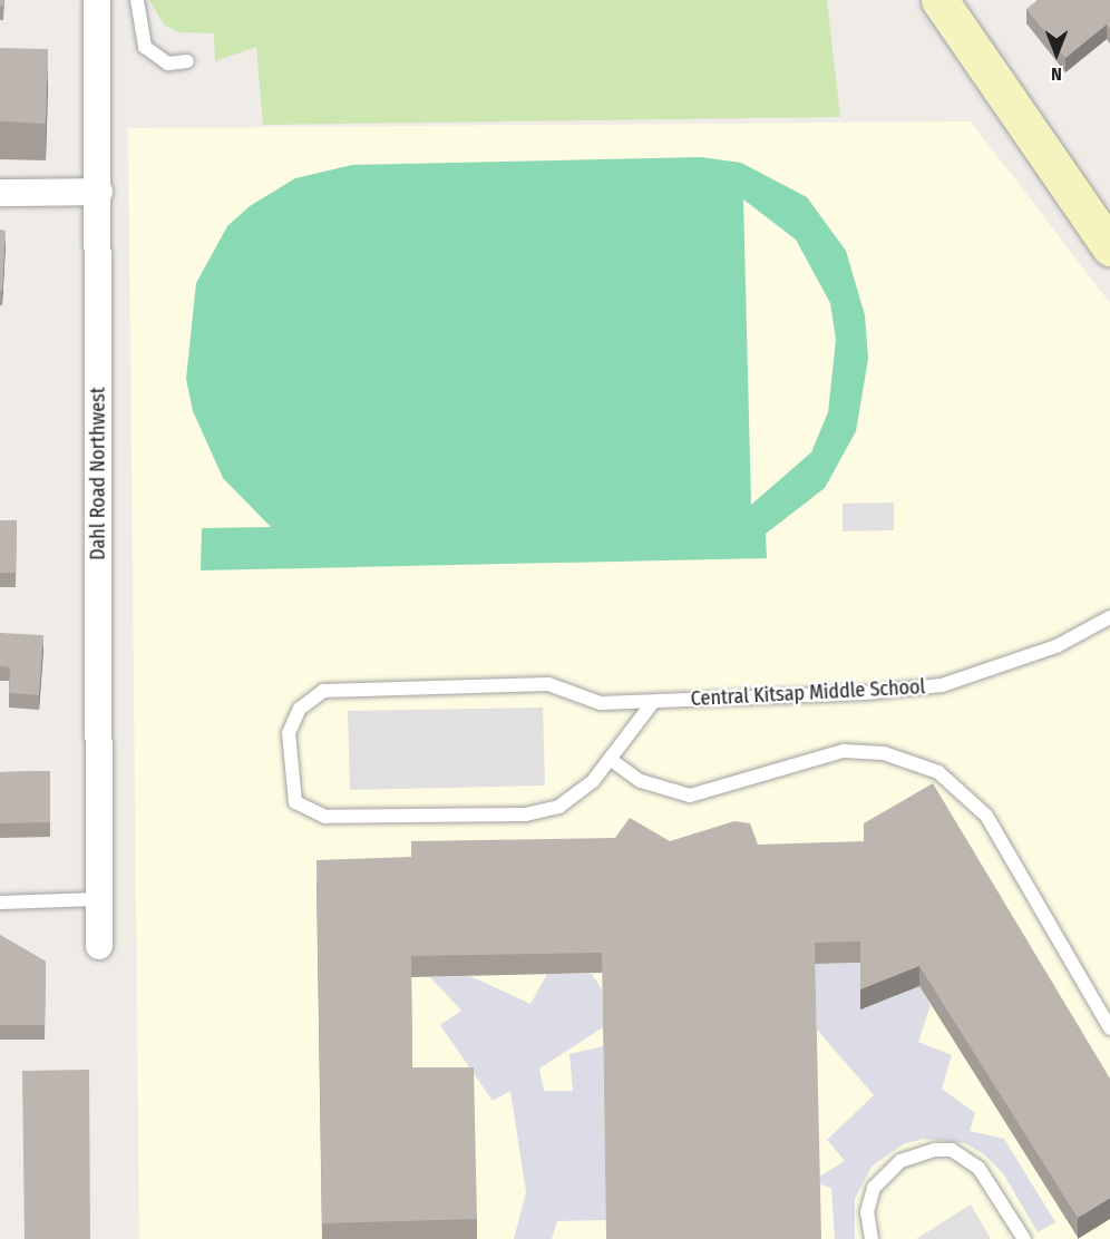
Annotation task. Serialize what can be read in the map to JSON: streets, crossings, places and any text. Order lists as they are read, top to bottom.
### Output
{
  "streets": {
    "street": ["Dahl Road Northwest"],
    "lane": ["Central Kitsap Middle School"]
  },
  "north": "bottom"
}
